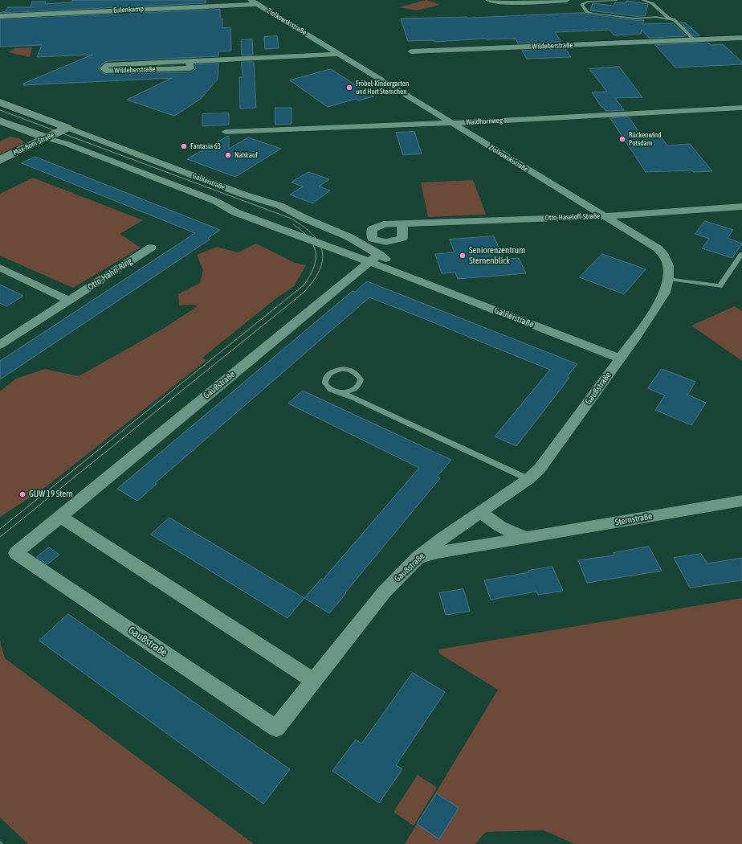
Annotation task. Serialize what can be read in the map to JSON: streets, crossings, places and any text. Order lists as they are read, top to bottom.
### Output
{
  "streets": {
    "street": [
      "Eulenkamp",
      "Ziolkowskistraße",
      "Wildeberstraße",
      "Waldhornweg",
      "Max-Born-Straße",
      "Galileistraße",
      "Otto-Haseloff-Straße",
      "Otto-Hahn-Ring",
      "Gaußstraße",
      "Sternstraße"
    ]
  },
  "crossings": [
    ["Eulenkamp", "Ziolkowskistraße"],
    ["Ziolkowskistraße", "Wildeberstraße"],
    ["Ziolkowskistraße", "Waldhornweg"],
    ["Ziolkowskistraße", "Galileistraße"],
    ["Ziolkowskistraße", "Otto-Haseloff-Straße"],
    ["Ziolkowskistraße", "Gaußstraße"],
    ["Max-Born-Straße", "Galileistraße"],
    ["Galileistraße", "Gaußstraße"],
    ["Gaußstraße", "Sternstraße"]
  ],
  "places": [
    "Fröbel-Kindergarten und Hort Sternchen",
    "Rückenwind Potsdam",
    "Fantasia 63",
    "Nahkauf",
    "Seniorenzentrum Sternenblick",
    "GUW 19 Stern"
  ]
}
